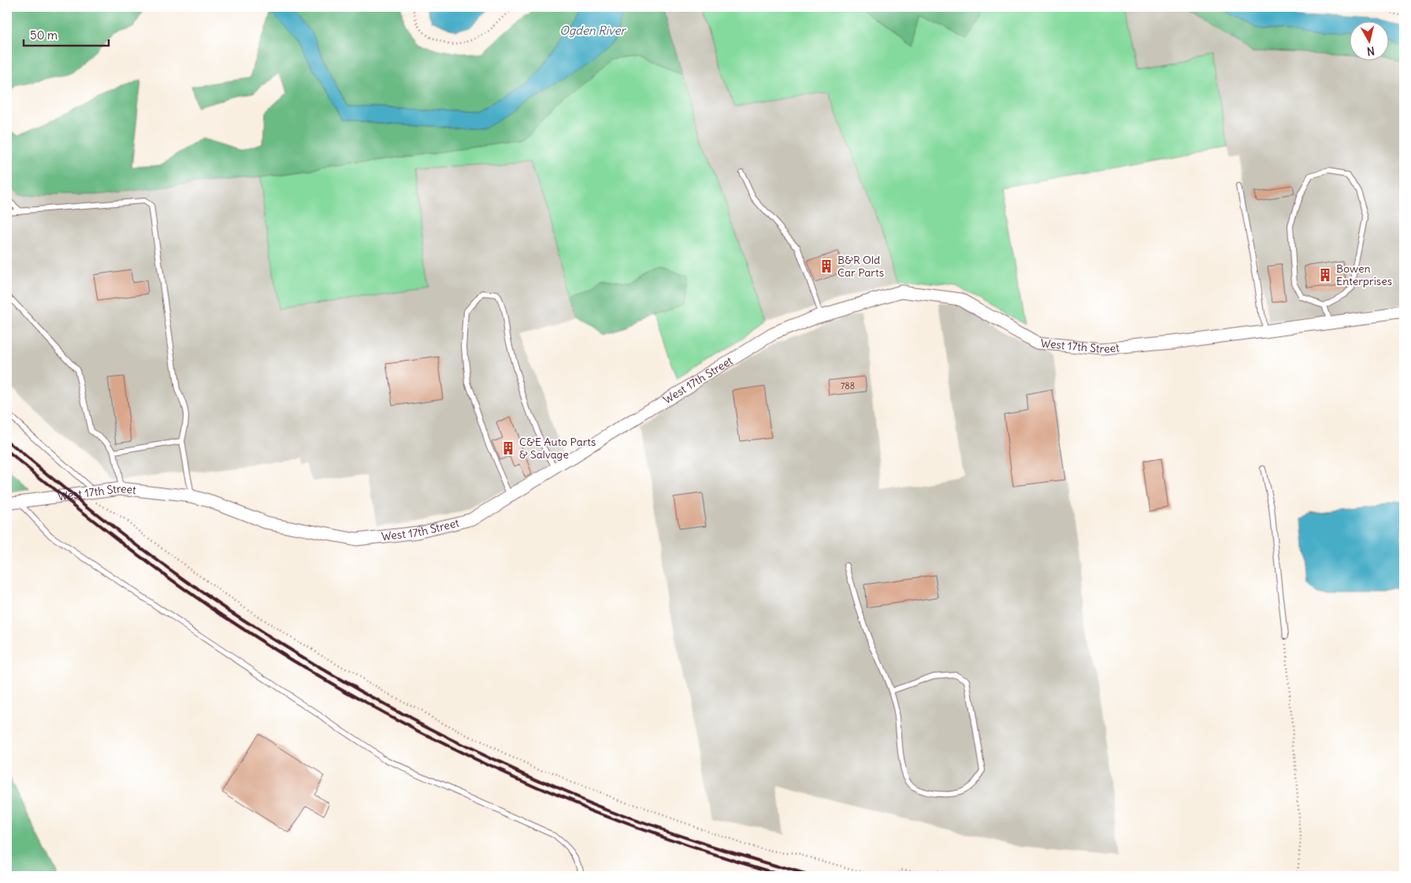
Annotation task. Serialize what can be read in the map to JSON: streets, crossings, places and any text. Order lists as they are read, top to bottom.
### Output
{
  "streets": {
    "street": ["West 17th Street"]
  },
  "water": ["Ogden River"],
  "places": {
    "building": ["B&R Old Car Parts", "Bowen Enterprises", "C&E Auto Parts & Salvage"]
  },
  "house_numbers": ["788"],
  "scale_bar": "50 m",
  "north": "bottom"
}
